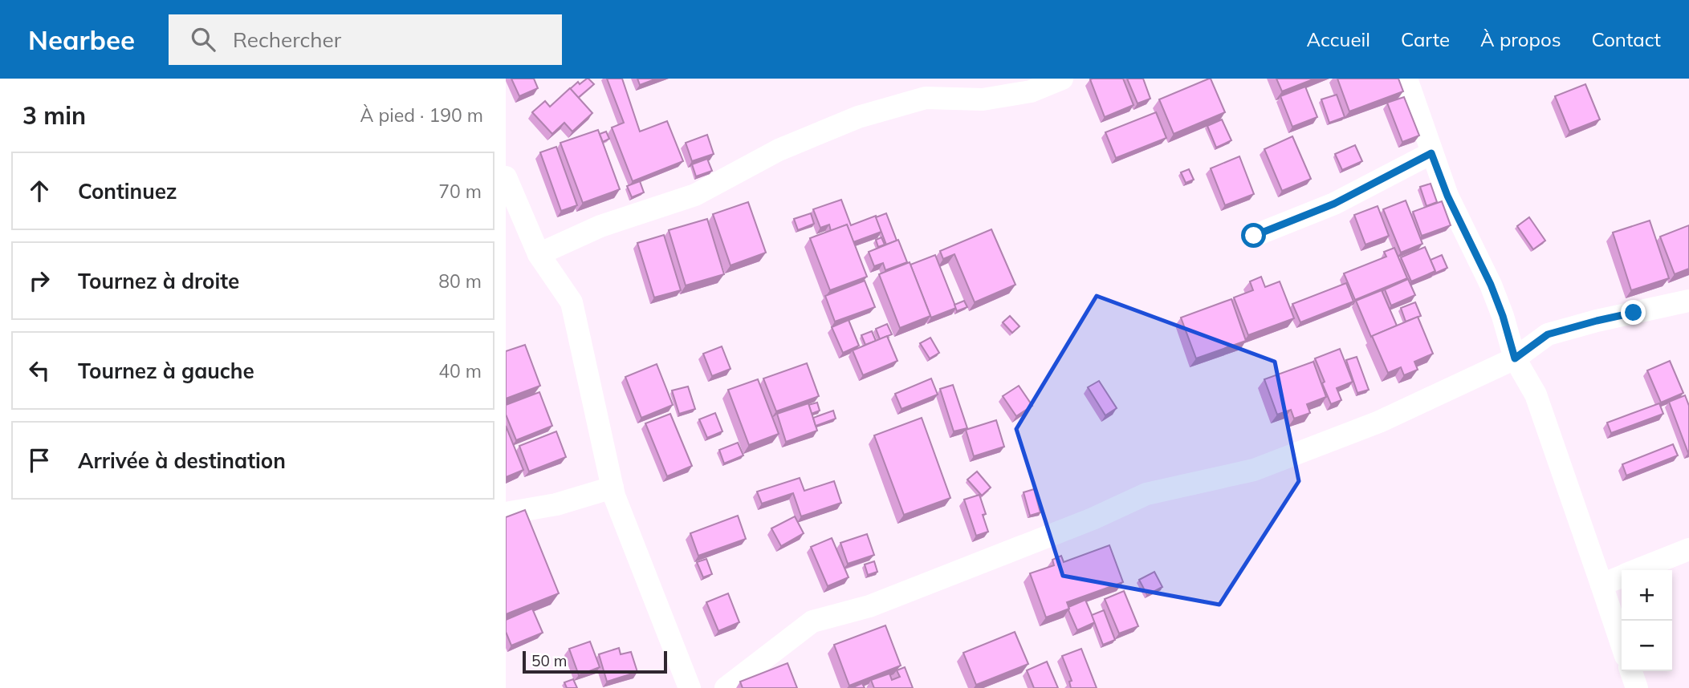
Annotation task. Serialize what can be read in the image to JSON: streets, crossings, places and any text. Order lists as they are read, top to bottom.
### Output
{
  "scale_bar": "50 m",
  "page": {
    "header": "Nearbee",
    "search": "Rechercher",
    "nav": [
      "Accueil",
      "Carte",
      "À propos",
      "Contact"
    ],
    "heading": ["3 min", "À pied · 190 m"],
    "list": [
      ["Continuez", "70 m"],
      ["Tournez à droite", "80 m"],
      ["Tournez à gauche", "40 m"],
      "Arrivée à destination"
    ],
    "map_buttons": ["+", "−"],
    "scale": "50 m"
  }
}
